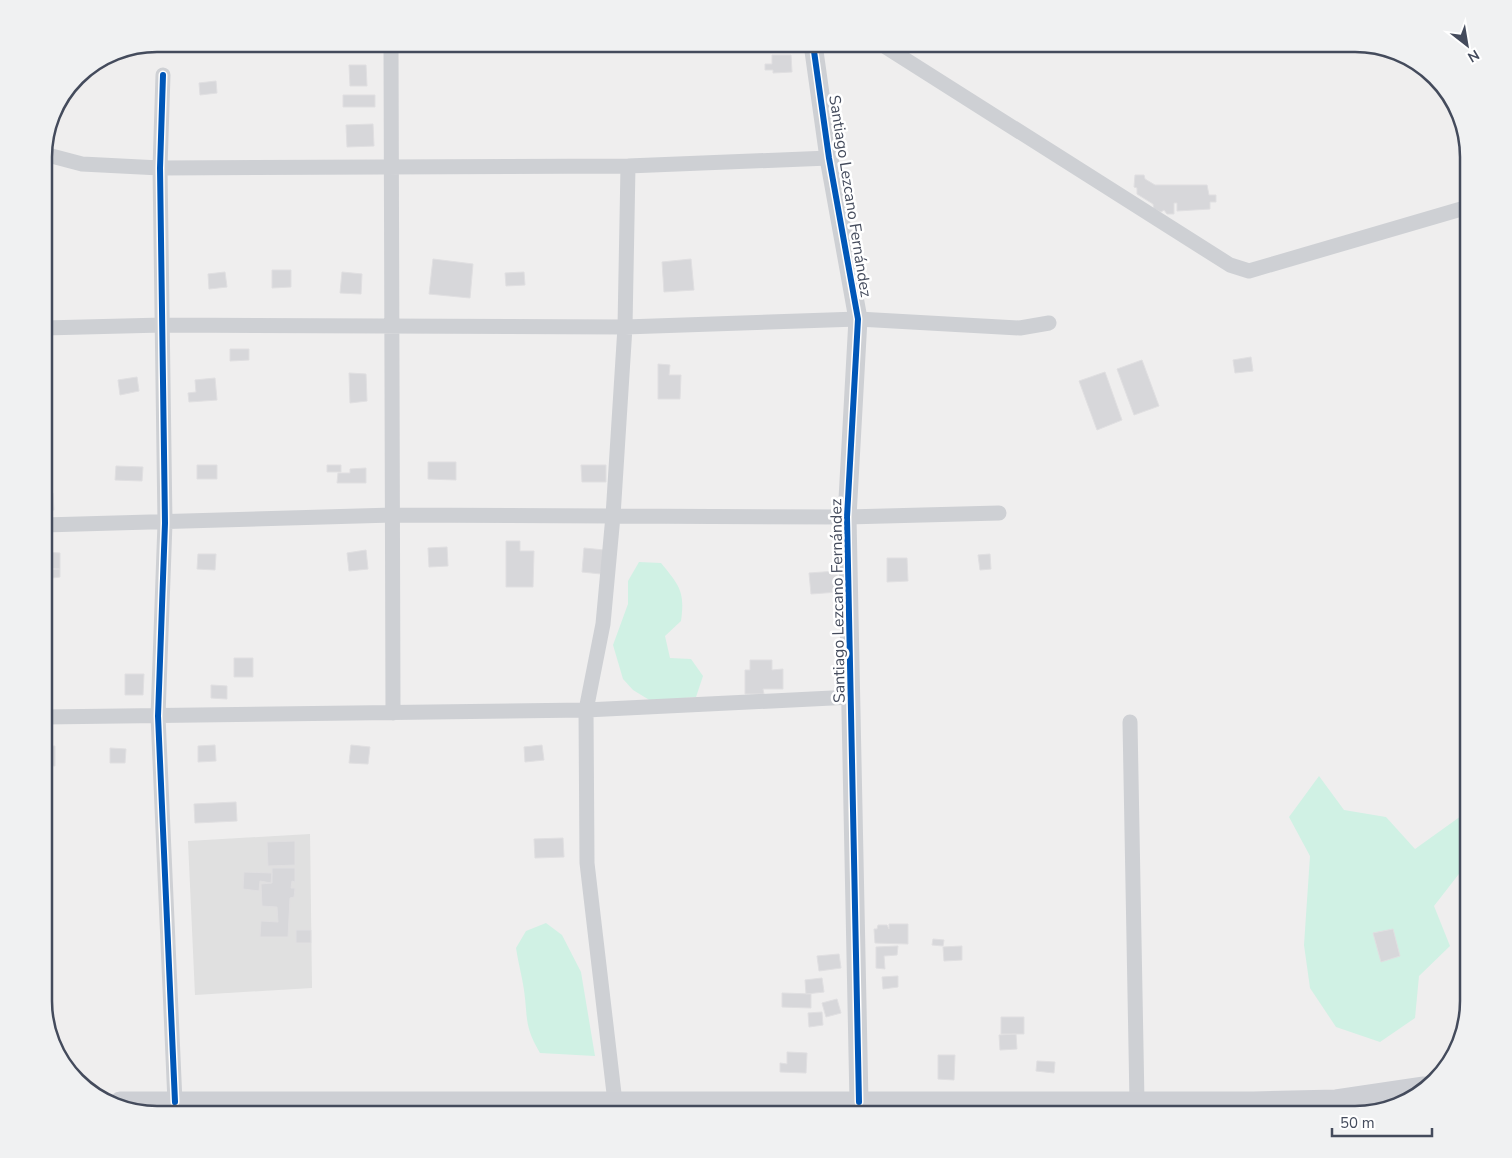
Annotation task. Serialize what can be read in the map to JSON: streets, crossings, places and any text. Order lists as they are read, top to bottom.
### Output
{
  "streets": {
    "street": ["Santiago Lezcano Fernández"]
  },
  "scale_bar": "50 m",
  "north": "bottom right"
}
